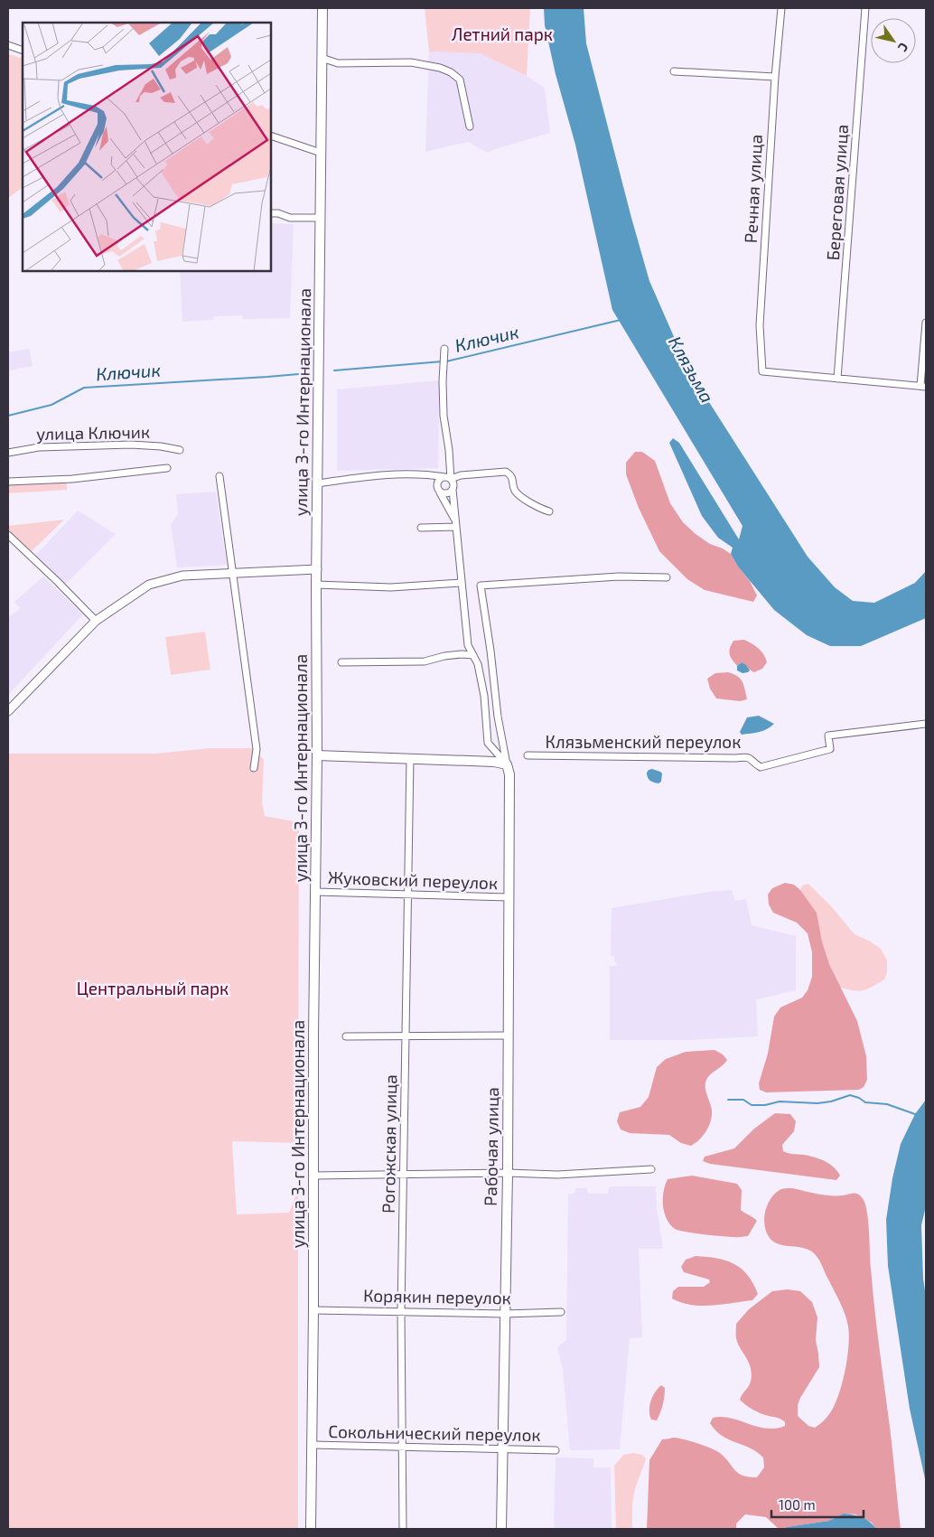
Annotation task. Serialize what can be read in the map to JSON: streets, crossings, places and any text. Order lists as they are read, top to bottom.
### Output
{
  "streets": {
    "main road": ["улица 3-го Интернационала", "Рабочая улица"],
    "street": [
      "Речная улица",
      "Береговая улица",
      "улица Ключик",
      "Клязьменский переулок",
      "Жуковский переулок",
      "Рогожская улица",
      "Корякин переулок",
      "Сокольнический переулок"
    ]
  },
  "crossings": [
    ["Речная улица", "Береговая улица"],
    ["улица 3-го Интернационала", "Жуковский переулок"],
    ["улица 3-го Интернационала", "Корякин переулок"],
    ["улица 3-го Интернационала", "Сокольнический переулок"],
    ["Жуковский переулок", "Рогожская улица"],
    ["Жуковский переулок", "Рабочая улица"],
    ["Рогожская улица", "Корякин переулок"],
    ["Рогожская улица", "Сокольнический переулок"],
    ["Рабочая улица", "Корякин переулок"],
    ["Рабочая улица", "Сокольнический переулок"]
  ],
  "water": ["Ключик", "Клязьма"],
  "parks": ["Летний парк", "Центральный парк"],
  "scale_bar": "100 m",
  "north": "bottom right"
}
